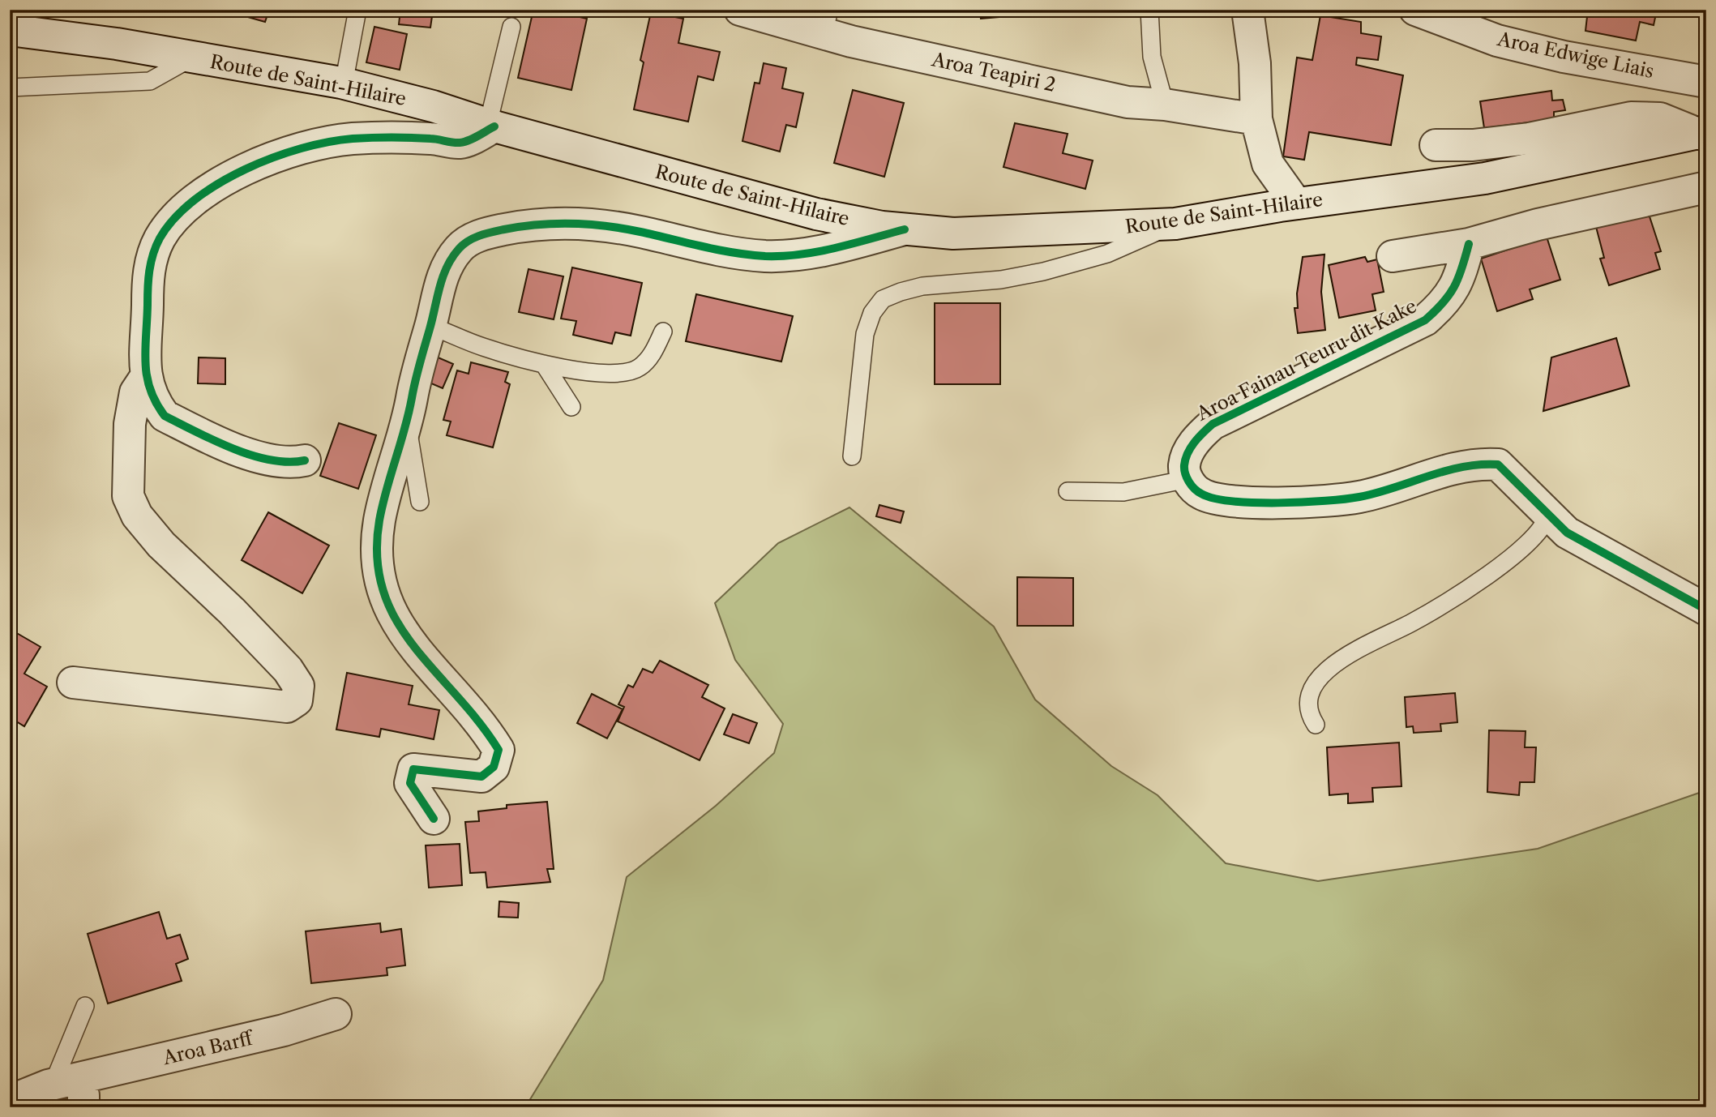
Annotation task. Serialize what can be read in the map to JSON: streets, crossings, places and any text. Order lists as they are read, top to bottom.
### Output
{
  "streets": {
    "street": [
      "Aroa Edwige Liais",
      "Aroa Teapiri 2",
      "Route de Saint-Hilaire",
      "Aroa Fainau Teuru dit Kake",
      "Aroa Barff"
    ]
  }
}
